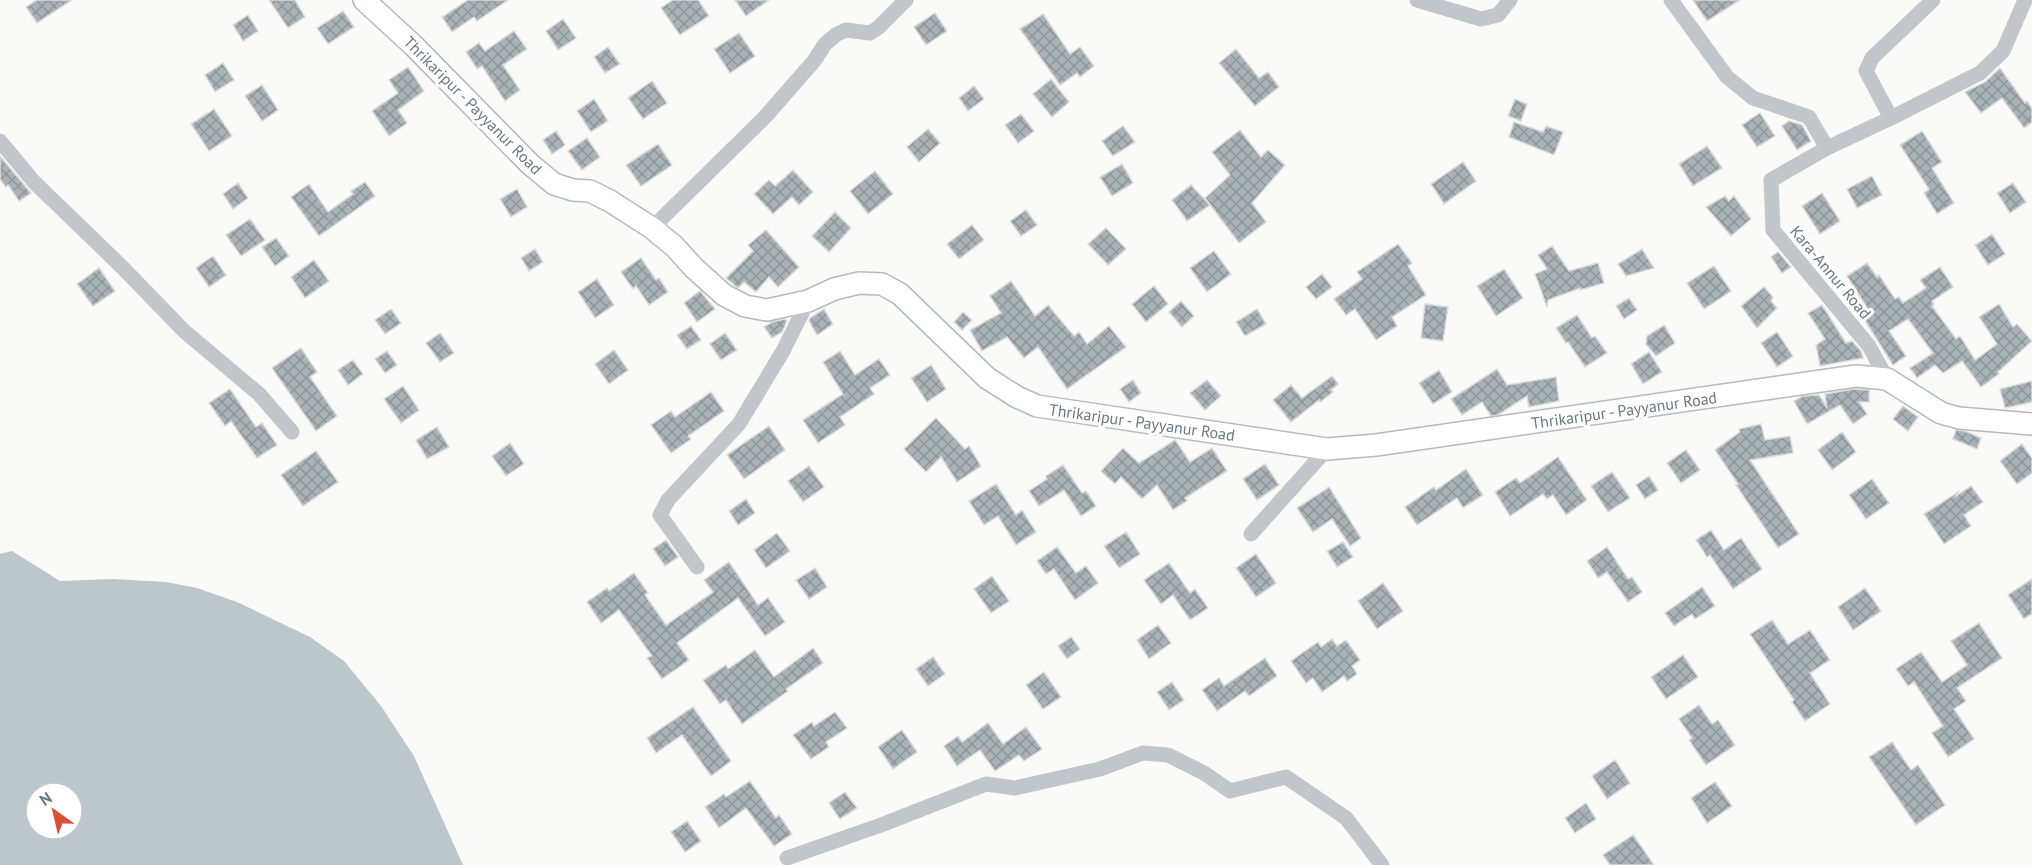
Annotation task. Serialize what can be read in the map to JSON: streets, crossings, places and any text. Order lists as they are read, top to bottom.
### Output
{
  "streets": {
    "main road": ["Thrikaripur - Payyanur Road"],
    "street": ["Kara-Annur Road"]
  },
  "crossings": [
    ["Thrikaripur - Payyanur Road", "Kara-Annur Road"]
  ],
  "north": "top left"
}
